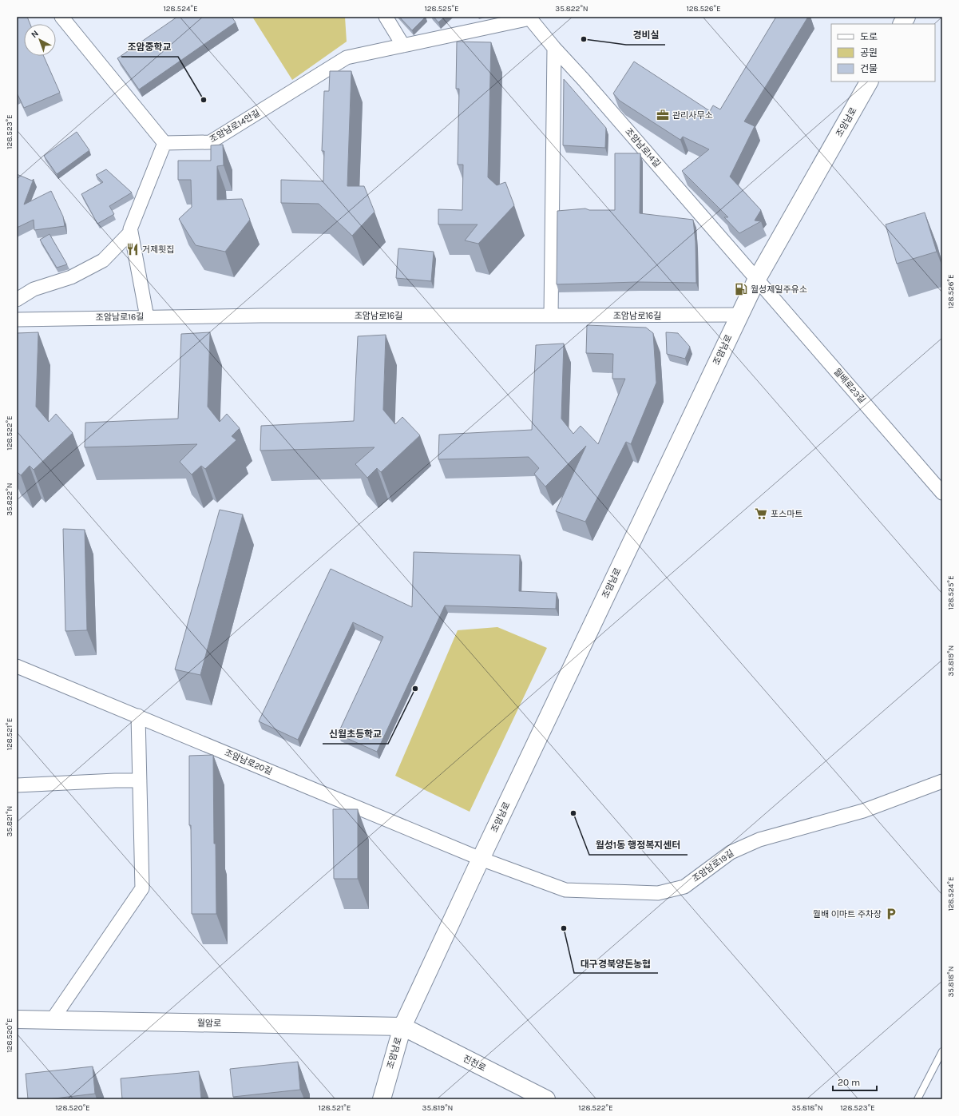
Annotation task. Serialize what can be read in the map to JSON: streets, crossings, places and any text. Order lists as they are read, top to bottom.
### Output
{
  "streets": {
    "main road": ["조암남로", "월암로", "진천로"],
    "street": [
      "조암남로14안길",
      "조암남로14길",
      "조암남로16길",
      "월배로23길",
      "조암남로20길",
      "조암남로19길"
    ]
  },
  "crossings": [
    ["조암남로", "조암남로14길"],
    ["조암남로", "조암남로16길"],
    ["조암남로", "월배로23길"],
    ["조암남로", "조암남로20길"],
    ["조암남로", "조암남로19길"],
    ["조암남로", "월암로"],
    ["조암남로", "진천로"],
    ["조암남로14안길", "조암남로14길"],
    ["조암남로14길", "월배로23길"],
    ["조암남로20길", "조암남로19길"],
    ["월암로", "진천로"]
  ],
  "places": {
    "other": [
      "경비실",
      "조암중학교",
      "신월초등학교",
      "월성1동 행정복지센터",
      "대구경북양돈농협"
    ],
    "office": ["관리사무소"],
    "restaurant": ["거제횟집"],
    "fuel station": ["월성제일주유소"],
    "supermarket": ["포스마트"],
    "parking": ["월배 이마트 주차장"]
  },
  "legend": ["도로", "공원", "건물"],
  "scale_bar": "20 m",
  "north": "top left",
  "coordinates": [
    "128.524°E",
    "128.525°E",
    "35.822°N",
    "128.526°E",
    "128.523°E",
    "128.522°E",
    "35.819°N",
    "128.521°E",
    "35.821°N",
    "35.818°N",
    "128.520°E"
  ]
}
